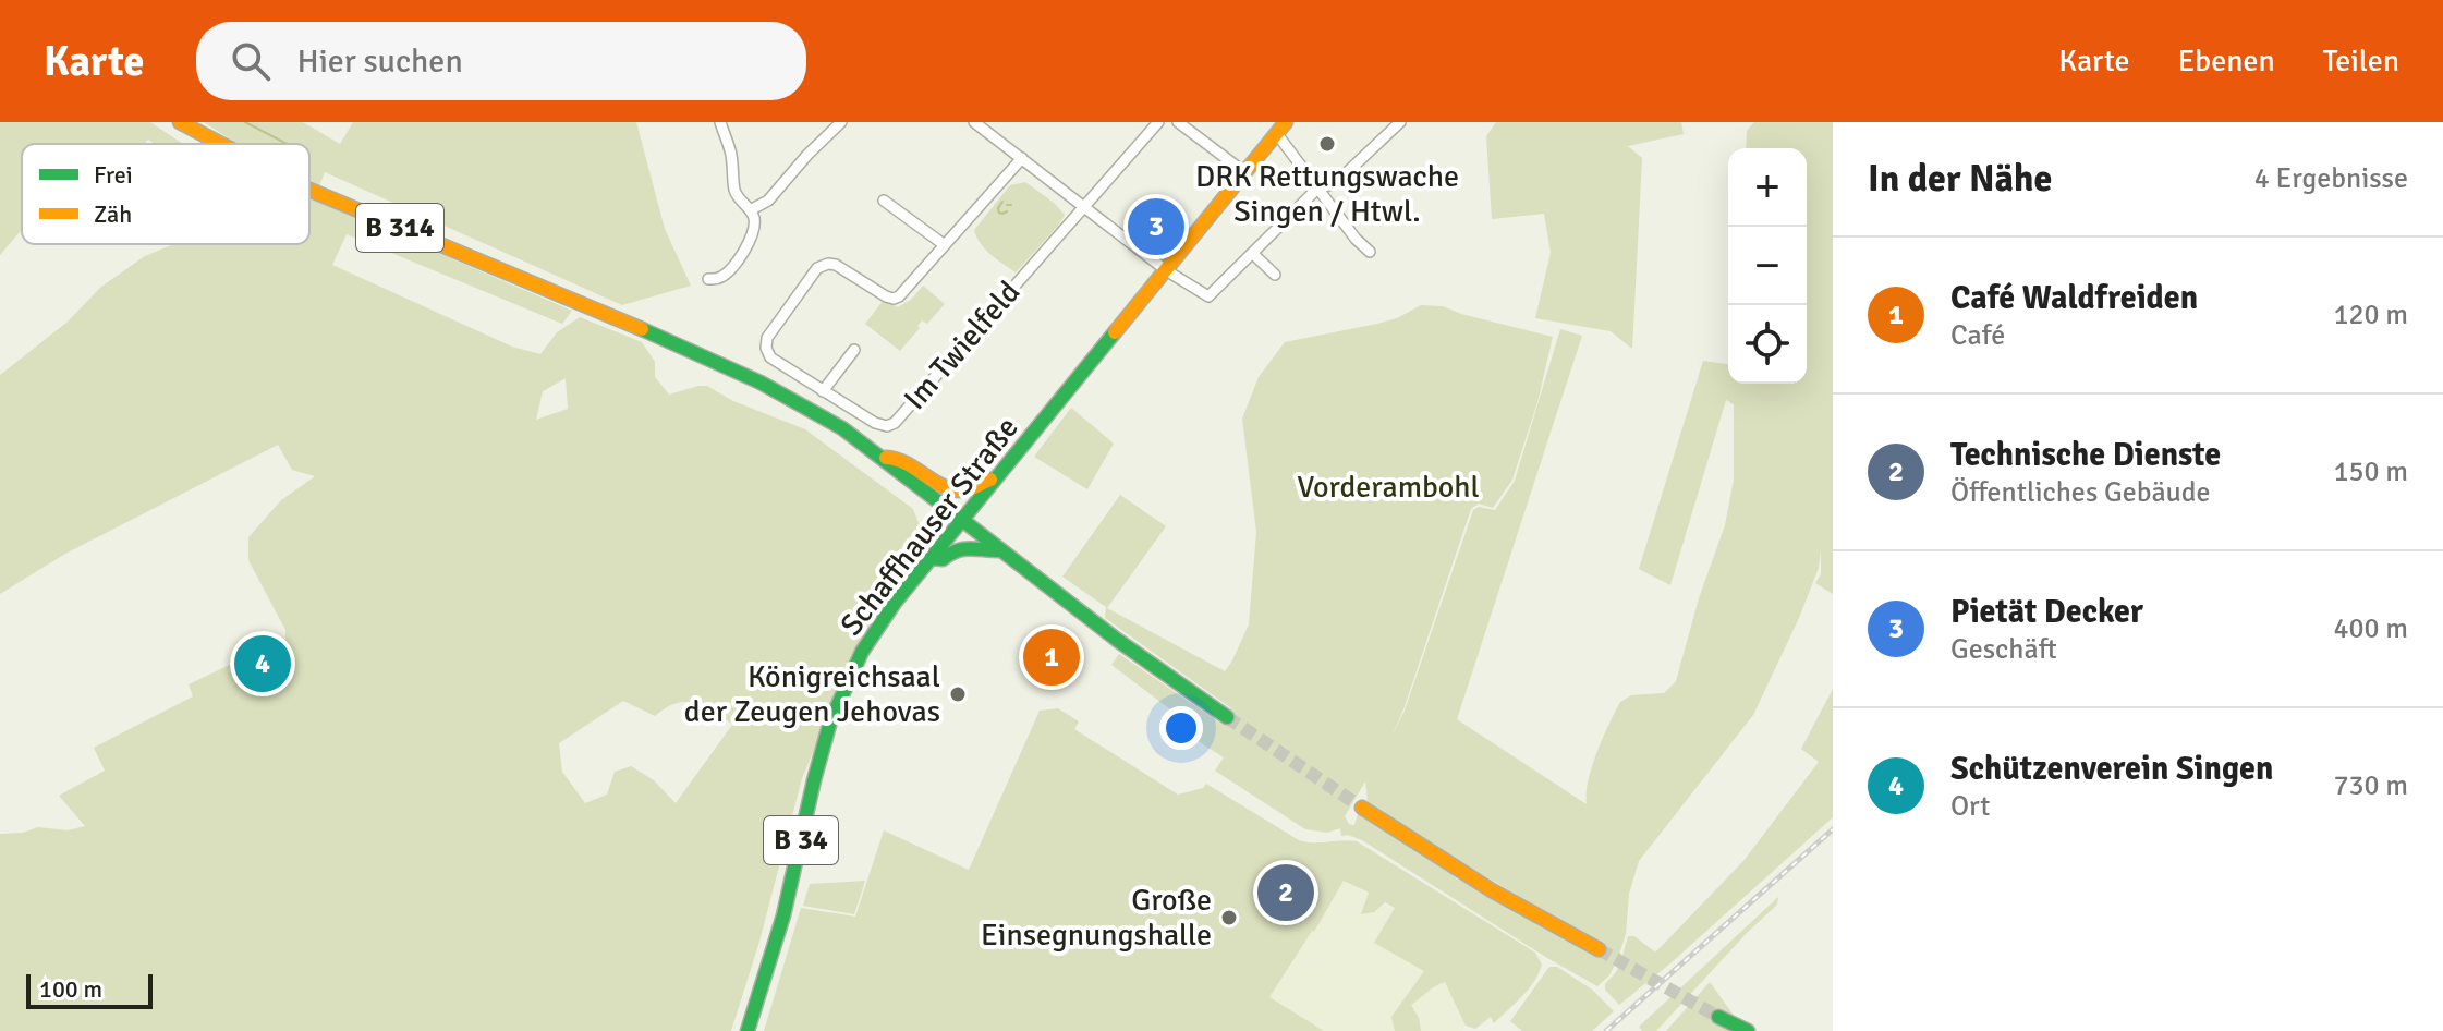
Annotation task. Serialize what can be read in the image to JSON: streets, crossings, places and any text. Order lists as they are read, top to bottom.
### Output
{
  "streets": {
    "main road": ["B 314", "Schaffhauser Straße", "B 34"],
    "street": ["Im Twielfeld"]
  },
  "crossings": [
    ["B 314", "Schaffhauser Straße"]
  ],
  "parks": ["Vorderambohl"],
  "places": ["DRK Rettungswache Singen / Htwl.", "Königreichsaal der Zeugen Jehovas", "Große Einsegnungshalle"],
  "legend": ["Frei", "Zäh"],
  "scale_bar": "100 m",
  "page": {
    "header": "Karte",
    "search": "Hier suchen",
    "nav": ["Karte", "Ebenen", "Teilen"],
    "heading": ["In der Nähe", "4 Ergebnisse"],
    "map_buttons": ["+", "−"],
    "pins": [
      "3",
      "1",
      "4",
      "2"
    ],
    "list": [
      {
        "mark": "1",
        "name": "Café Waldfreiden",
        "note": "Café",
        "value": "120 m"
      },
      {
        "mark": "2",
        "name": "Technische Dienste",
        "note": "Öffentliches Gebäude",
        "value": "150 m"
      },
      {
        "mark": "3",
        "name": "Pietät Decker",
        "note": "Geschäft",
        "value": "400 m"
      },
      {
        "mark": "4",
        "name": "Schützenverein Singen",
        "note": "Ort",
        "value": "730 m"
      }
    ],
    "scale": "100 m"
  }
}
